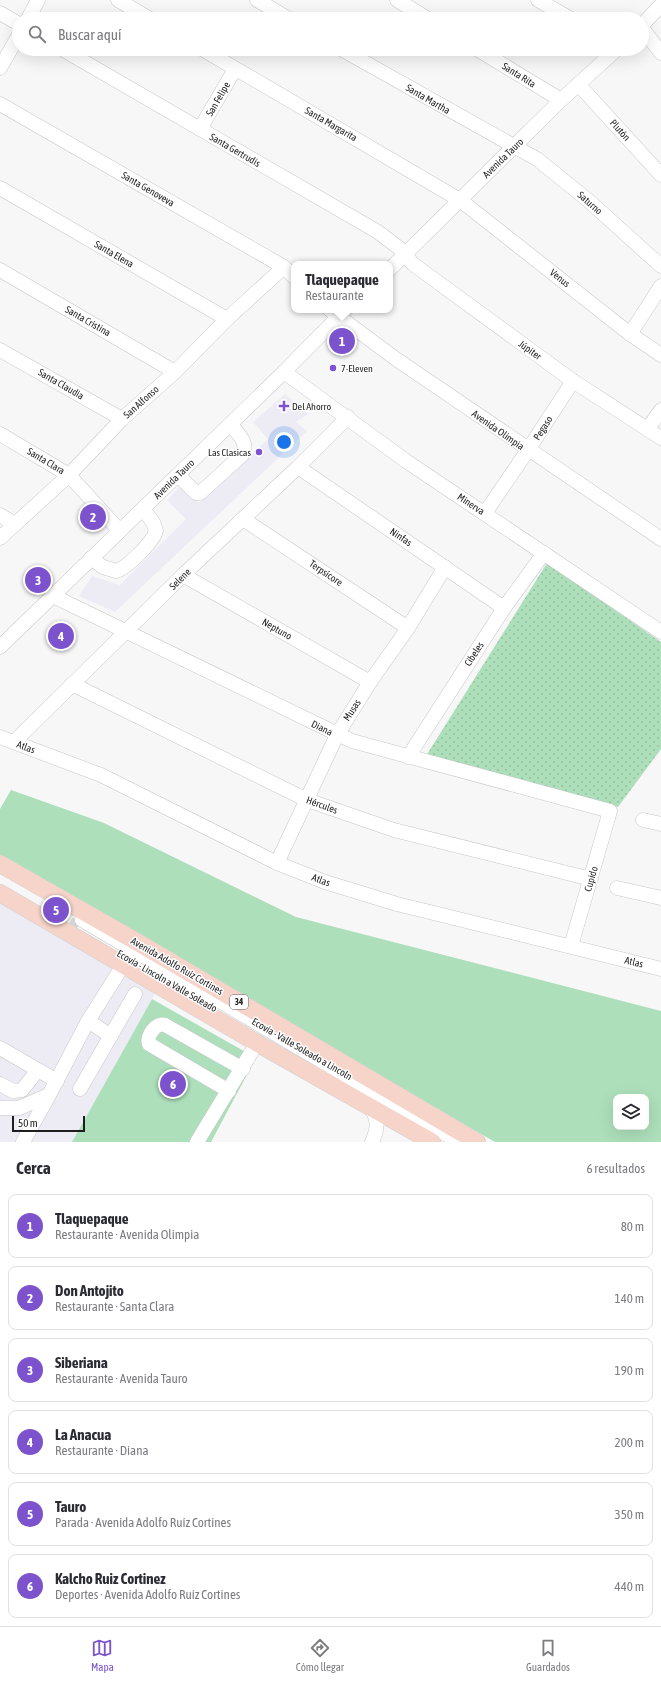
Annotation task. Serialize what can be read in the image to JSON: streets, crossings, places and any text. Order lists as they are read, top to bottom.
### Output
{
  "streets": {
    "main road": ["Avenida Adolfo Ruíz Cortines", "34"],
    "street": [
      "Santa Rita",
      "San Felipe",
      "Santa Martha",
      "Santa Margarita",
      "Plutón",
      "Santa Gertrudis",
      "Avenida Tauro",
      "Santa Genoveva",
      "Saturno",
      "Santa Elena",
      "Venus",
      "Santa Cristina",
      "Júpiter",
      "Santa Claudia",
      "San Alfonso",
      "Pegaso",
      "Avenida Olimpia",
      "Santa Clara",
      "Minerva",
      "Ninfas",
      "Terpsícore",
      "Selene",
      "Neptuno",
      "Cibeles",
      "Musas",
      "Diana",
      "Atlas",
      "Hércules",
      "Cupido",
      "Ecovía - Lincoln a Valle Soleado",
      "Ecovía - Valle Soleado a Lincoln"
    ]
  },
  "crossings": [
    ["Santa Rita", "Avenida Tauro"],
    ["San Felipe", "Santa Margarita"],
    ["San Felipe", "Santa Gertrudis"],
    ["Santa Martha", "Avenida Tauro"],
    ["Santa Martha", "Saturno"],
    ["Santa Margarita", "Avenida Tauro"],
    ["Santa Margarita", "Venus"],
    ["Plutón", "Avenida Tauro"],
    ["Santa Gertrudis", "Avenida Tauro"],
    ["Santa Gertrudis", "Júpiter"],
    ["Avenida Tauro", "Saturno"],
    ["Avenida Tauro", "Venus"],
    ["Avenida Tauro", "Júpiter"],
    ["Avenida Tauro", "Santa Clara"],
    ["Avenida Tauro", "Minerva"],
    ["Avenida Tauro", "Diana"],
    ["Santa Genoveva", "San Alfonso"],
    ["Santa Elena", "San Alfonso"],
    ["Santa Cristina", "San Alfonso"],
    ["Júpiter", "Pegaso"],
    ["Santa Claudia", "San Alfonso"],
    ["San Alfonso", "Santa Clara"],
    ["Pegaso", "Avenida Olimpia"],
    ["Pegaso", "Minerva"],
    ["Minerva", "Selene"],
    ["Minerva", "Cibeles"],
    ["Ninfas", "Selene"],
    ["Ninfas", "Cibeles"],
    ["Ninfas", "Musas"],
    ["Terpsícore", "Selene"],
    ["Terpsícore", "Musas"],
    ["Selene", "Neptuno"],
    ["Selene", "Diana"],
    ["Selene", "Atlas"],
    ["Selene", "Hércules"],
    ["Neptuno", "Musas"],
    ["Cibeles", "Diana"],
    ["Musas", "Diana"],
    ["Musas", "Atlas"],
    ["Musas", "Hércules"],
    ["Diana", "Cupido"],
    ["Atlas", "Cupido"],
    ["Hércules", "Cupido"],
    ["Avenida Adolfo Ruíz Cortines", "Ecovía - Lincoln a Valle Soleado"],
    ["Avenida Adolfo Ruíz Cortines", "Ecovía - Valle Soleado a Lincoln"],
    ["Ecovía - Lincoln a Valle Soleado", "Ecovía - Valle Soleado a Lincoln"]
  ],
  "places": {
    "other": ["7-Eleven", "Las Clasicas"],
    "health": ["Del Ahorro"]
  },
  "scale_bar": "50 m",
  "page": {
    "search": "Buscar aquí",
    "popup": ["Tlaquepaque", "Restaurante"],
    "pins": [
      "1",
      "2",
      "3",
      "4",
      "5",
      "6"
    ],
    "scale": "50 m",
    "heading": ["Cerca", "6 resultados"],
    "list": [
      {
        "mark": "1",
        "name": "Tlaquepaque",
        "note": "Restaurante · Avenida Olimpia",
        "value": "80 m"
      },
      {
        "mark": "2",
        "name": "Don Antojito",
        "note": "Restaurante · Santa Clara",
        "value": "140 m"
      },
      {
        "mark": "3",
        "name": "Siberiana",
        "note": "Restaurante · Avenida Tauro",
        "value": "190 m"
      },
      {
        "mark": "4",
        "name": "La Anacua",
        "note": "Restaurante · Diana",
        "value": "200 m"
      },
      {
        "mark": "5",
        "name": "Tauro",
        "note": "Parada · Avenida Adolfo Ruíz Cortines",
        "value": "350 m"
      },
      {
        "mark": "6",
        "name": "Kalcho Ruiz Cortinez",
        "note": "Deportes · Avenida Adolfo Ruíz Cortines",
        "value": "440 m"
      }
    ],
    "nav": ["Mapa", "Cómo llegar", "Guardados"]
  }
}
